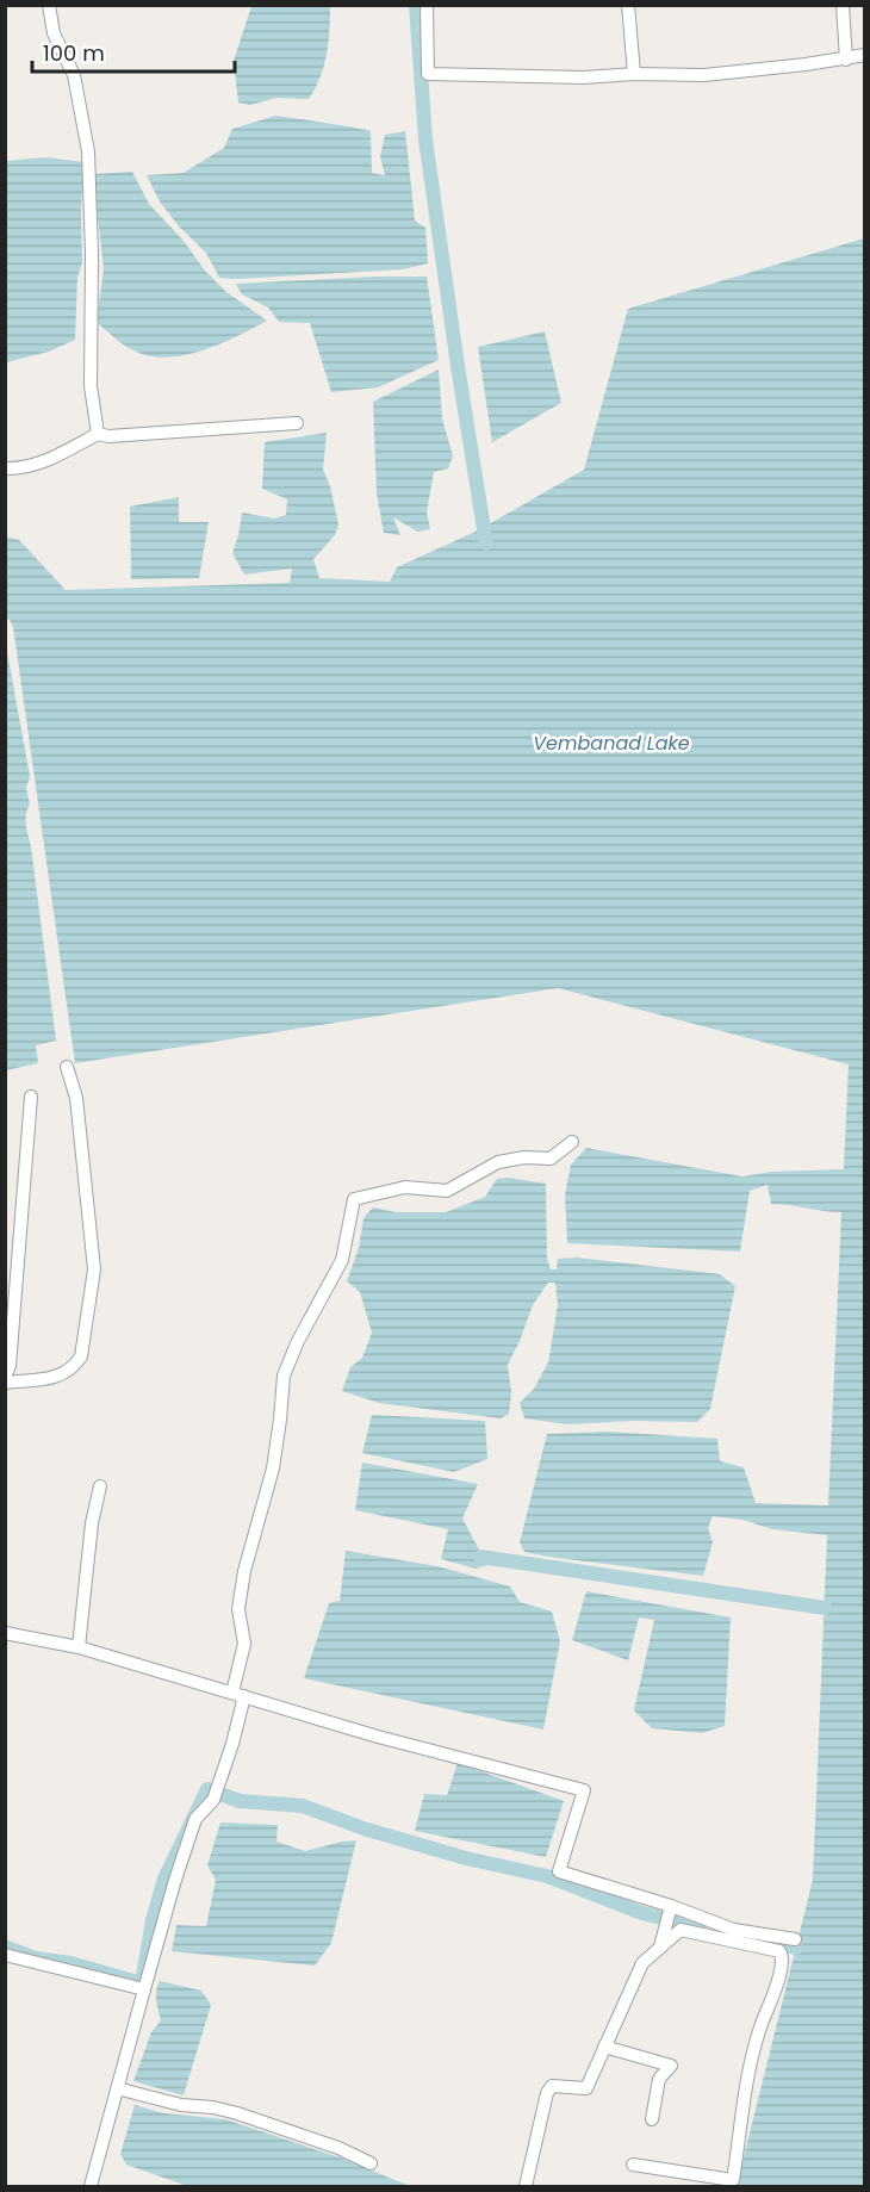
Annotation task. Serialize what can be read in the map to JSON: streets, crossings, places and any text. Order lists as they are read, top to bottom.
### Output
{
  "water": ["Vembanad Lake"],
  "scale_bar": "100 m"
}
